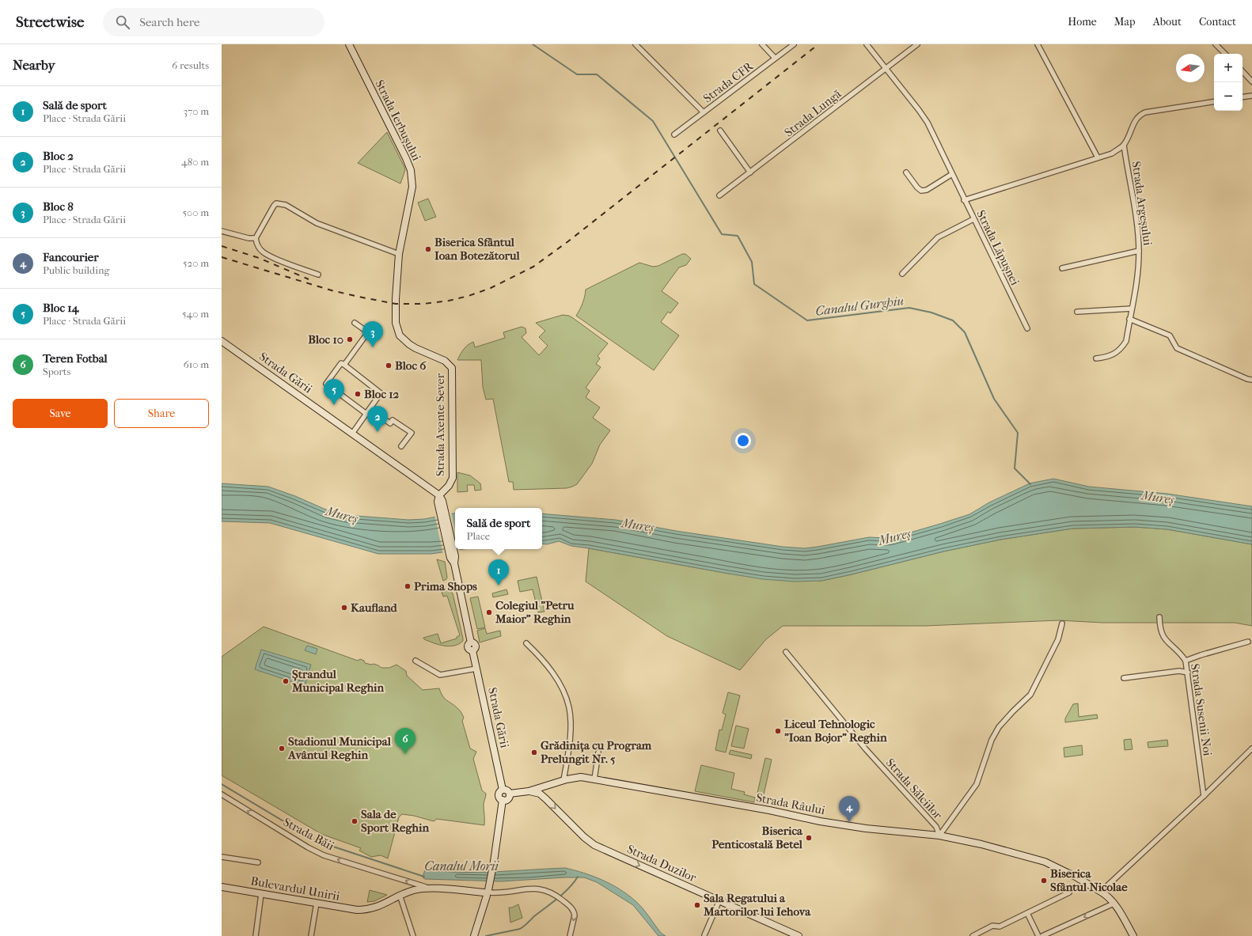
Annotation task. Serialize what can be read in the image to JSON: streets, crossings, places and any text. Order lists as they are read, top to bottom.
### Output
{
  "streets": {
    "main road": [
      "Strada Ierbușului",
      "Strada Gării",
      "Strada Axente Sever",
      "Strada Râului",
      "Strada Duzilor",
      "Bulevardul Unirii"
    ],
    "street": [
      "Strada CFR",
      "Strada Lungă",
      "Strada Argeșului",
      "Strada Lăpușnei",
      "Strada Susenii Noi",
      "Strada Sălciilor",
      "Strada Băii"
    ]
  },
  "crossings": [
    ["Strada Lungă", "Strada Lăpușnei"],
    ["Strada Ierbușului", "Strada Axente Sever"],
    ["Strada Argeșului", "Strada Lăpușnei"],
    ["Strada Gării", "Strada Axente Sever"],
    ["Strada Gării", "Strada Râului"],
    ["Strada Sălciilor", "Strada Râului"],
    ["Strada Râului", "Strada Duzilor"],
    ["Strada Băii", "Bulevardul Unirii"]
  ],
  "one_way": ["Strada Băii", "Strada Duzilor"],
  "water": ["Canalul Gurghiu", "Mureș", "Canalul Morii"],
  "places": [
    "Biserica Sfântul Ioan Botezătorul",
    "Bloc 10",
    "Bloc 6",
    "Bloc 12",
    "Prima Shops",
    "Kaufland",
    "Colegiul \"Petru Maior\" Reghin",
    "Ștrandul Municipal Reghin",
    "Liceul Tehnologic \"Ioan Bojor\" Reghin",
    "Stadionul Municipal Avântul Reghin",
    "Grădinița cu Program Prelungit Nr. 5",
    "Sala de Sport Reghin",
    "Biserica Penticostală Betel",
    "Biserica Sfântul Nicolae",
    "Sala Regatului a Martorilor lui Iehova"
  ],
  "north": "left",
  "page": {
    "header": "Streetwise",
    "search": "Search here",
    "nav": [
      "Home",
      "Map",
      "About",
      "Contact"
    ],
    "heading": ["Nearby", "6 results"],
    "map_buttons": ["+", "−"],
    "list": [
      {
        "mark": "1",
        "name": "Sală de sport",
        "note": "Place · Strada Gării",
        "value": "370 m"
      },
      {
        "mark": "2",
        "name": "Bloc 2",
        "note": "Place · Strada Gării",
        "value": "480 m"
      },
      {
        "mark": "3",
        "name": "Bloc 8",
        "note": "Place · Strada Gării",
        "value": "500 m"
      },
      {
        "mark": "4",
        "name": "Fancourier",
        "note": "Public building",
        "value": "520 m"
      },
      {
        "mark": "5",
        "name": "Bloc 14",
        "note": "Place · Strada Gării",
        "value": "540 m"
      },
      {
        "mark": "6",
        "name": "Teren Fotbal",
        "note": "Sports",
        "value": "610 m"
      }
    ],
    "pins": [
      "3",
      "5",
      "2",
      "1",
      "6",
      "4"
    ],
    "buttons": ["Save", "Share"],
    "popup": ["Sală de sport", "Place"]
  }
}
